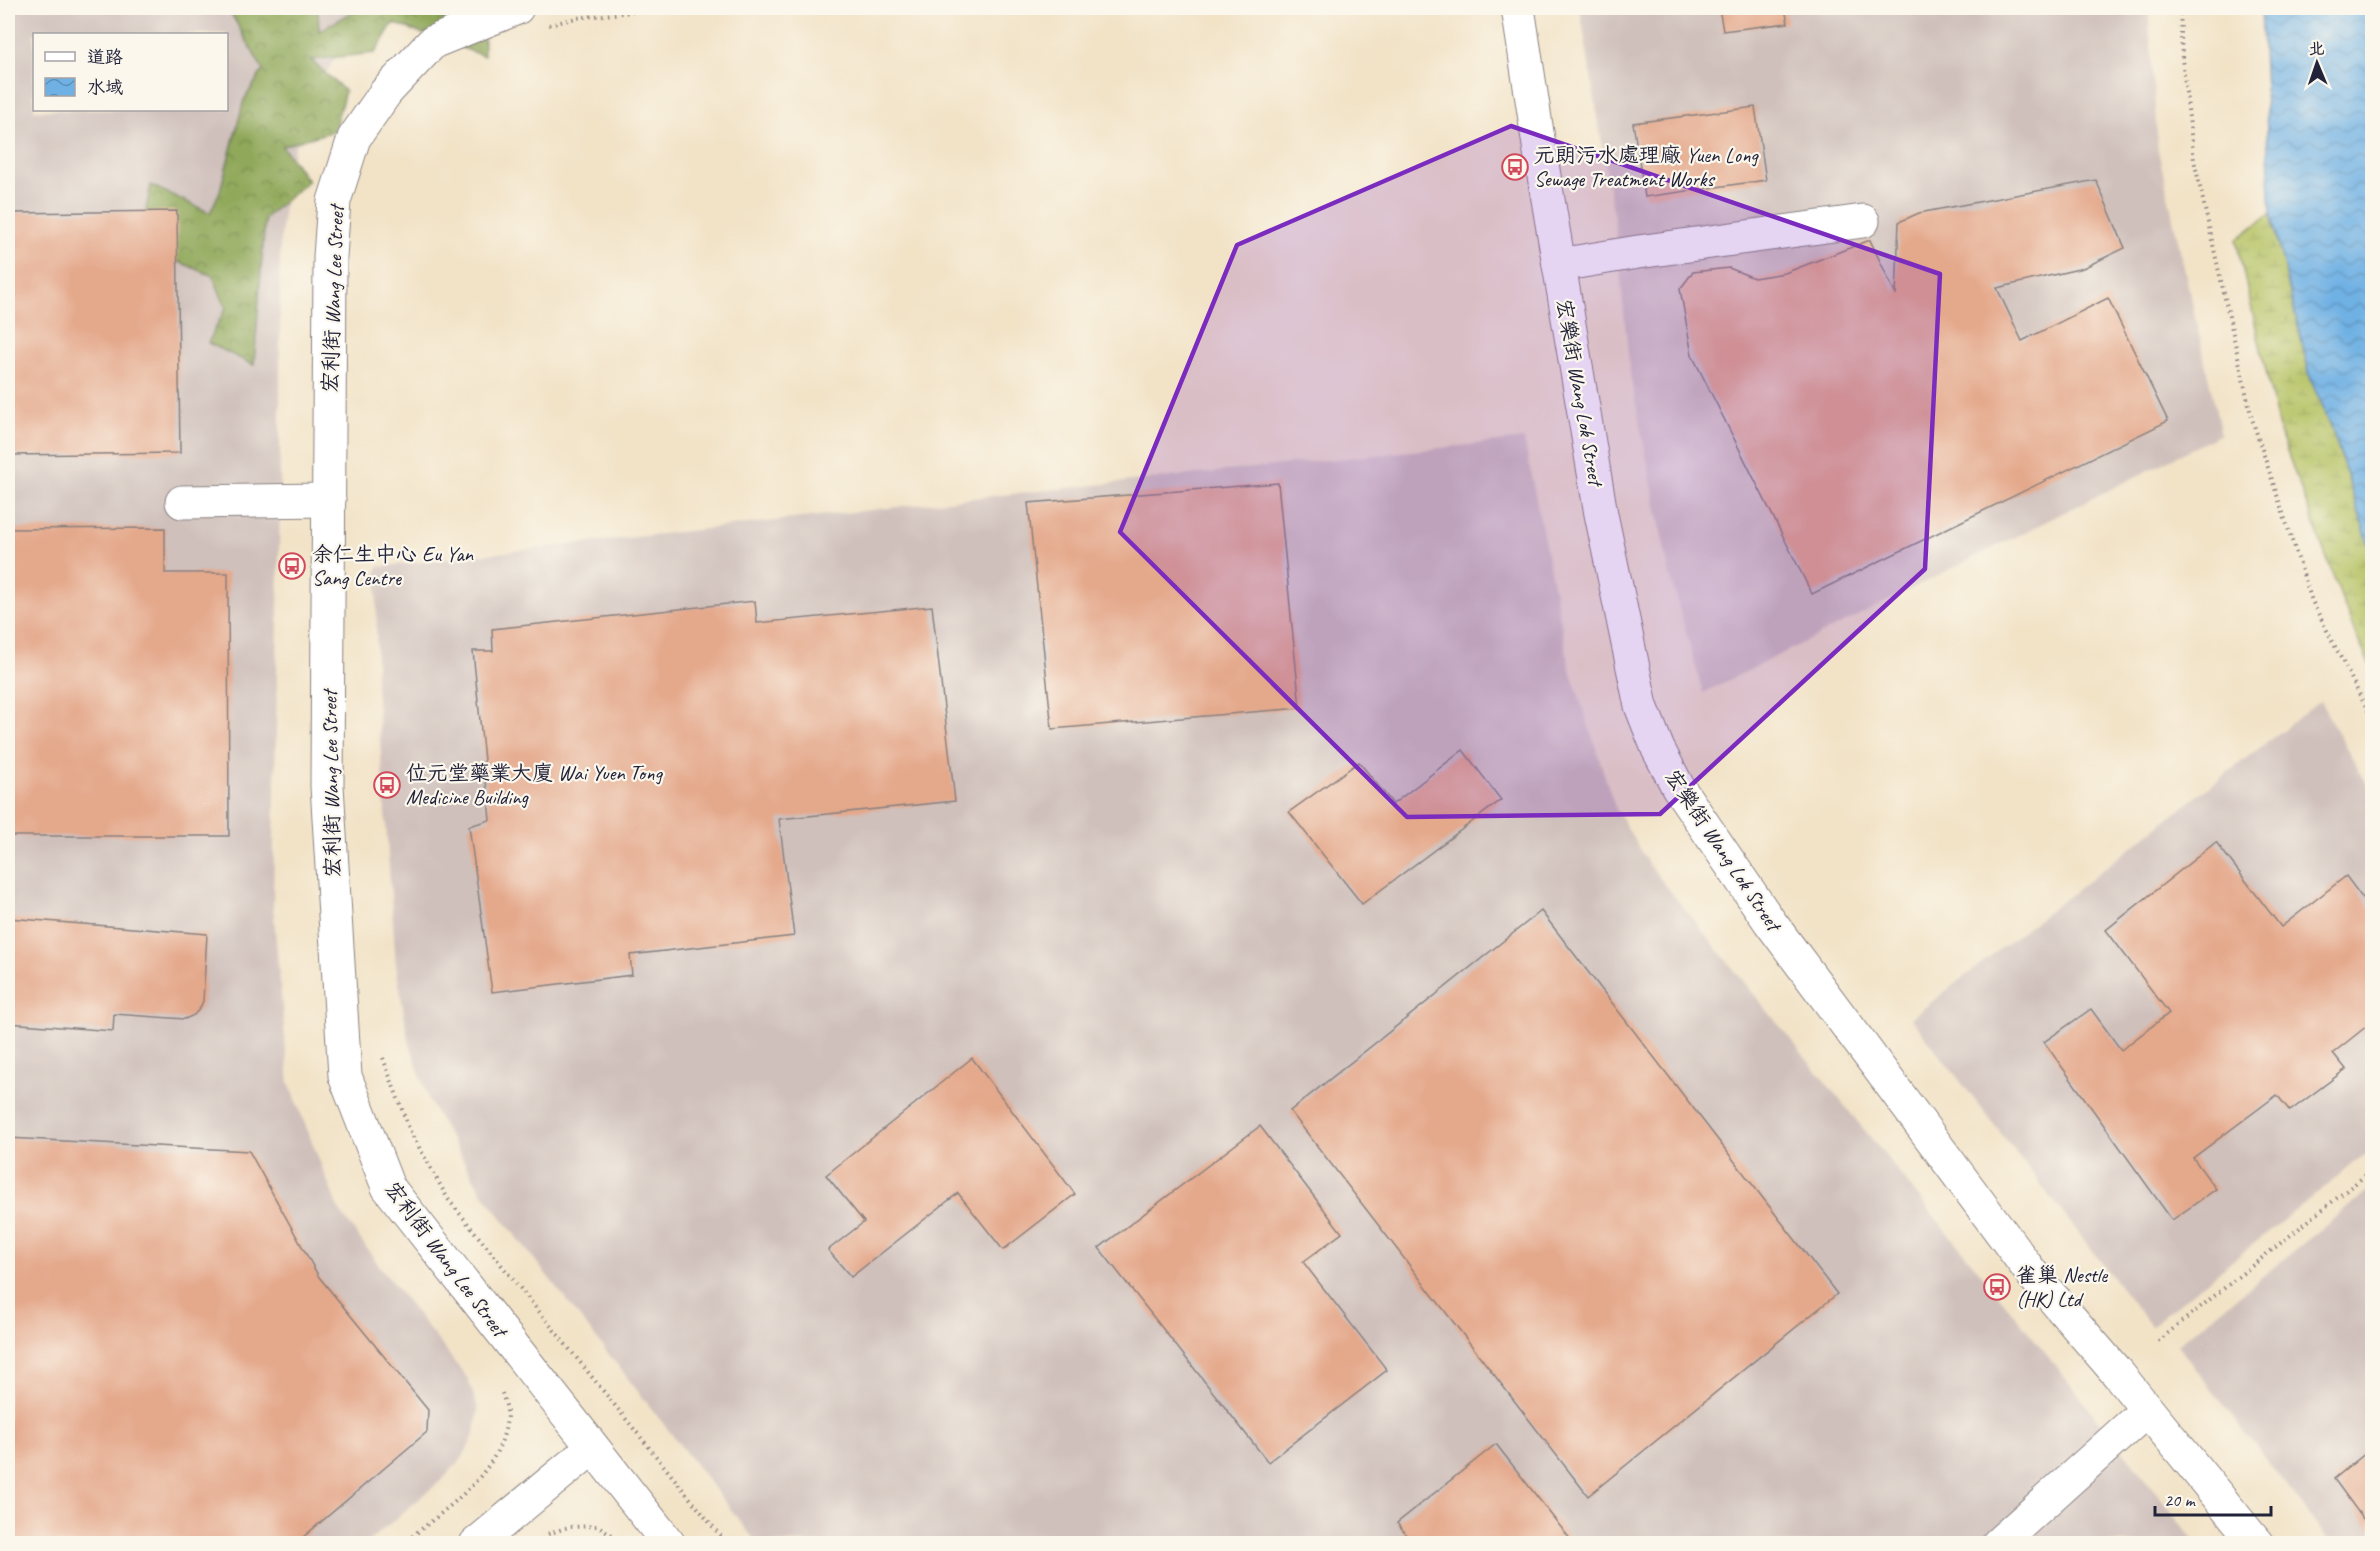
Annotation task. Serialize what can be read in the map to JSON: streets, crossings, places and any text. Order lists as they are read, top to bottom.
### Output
{
  "streets": {
    "street": ["宏利街 Wang Lee Street", "宏樂街 Wang Lok Street"]
  },
  "places": {
    "bus stop": [
      "元朗污水處理廠 Yuen Long Sewage Treatment Works",
      "余仁生中心 Eu Yan Sang Centre",
      "位元堂藥業大廈 Wai Yuen Tong Medicine Building",
      "雀巢 Nestle (HK) Ltd"
    ]
  },
  "legend": ["道路", "水域"],
  "scale_bar": "20 m",
  "north": "top"
}
